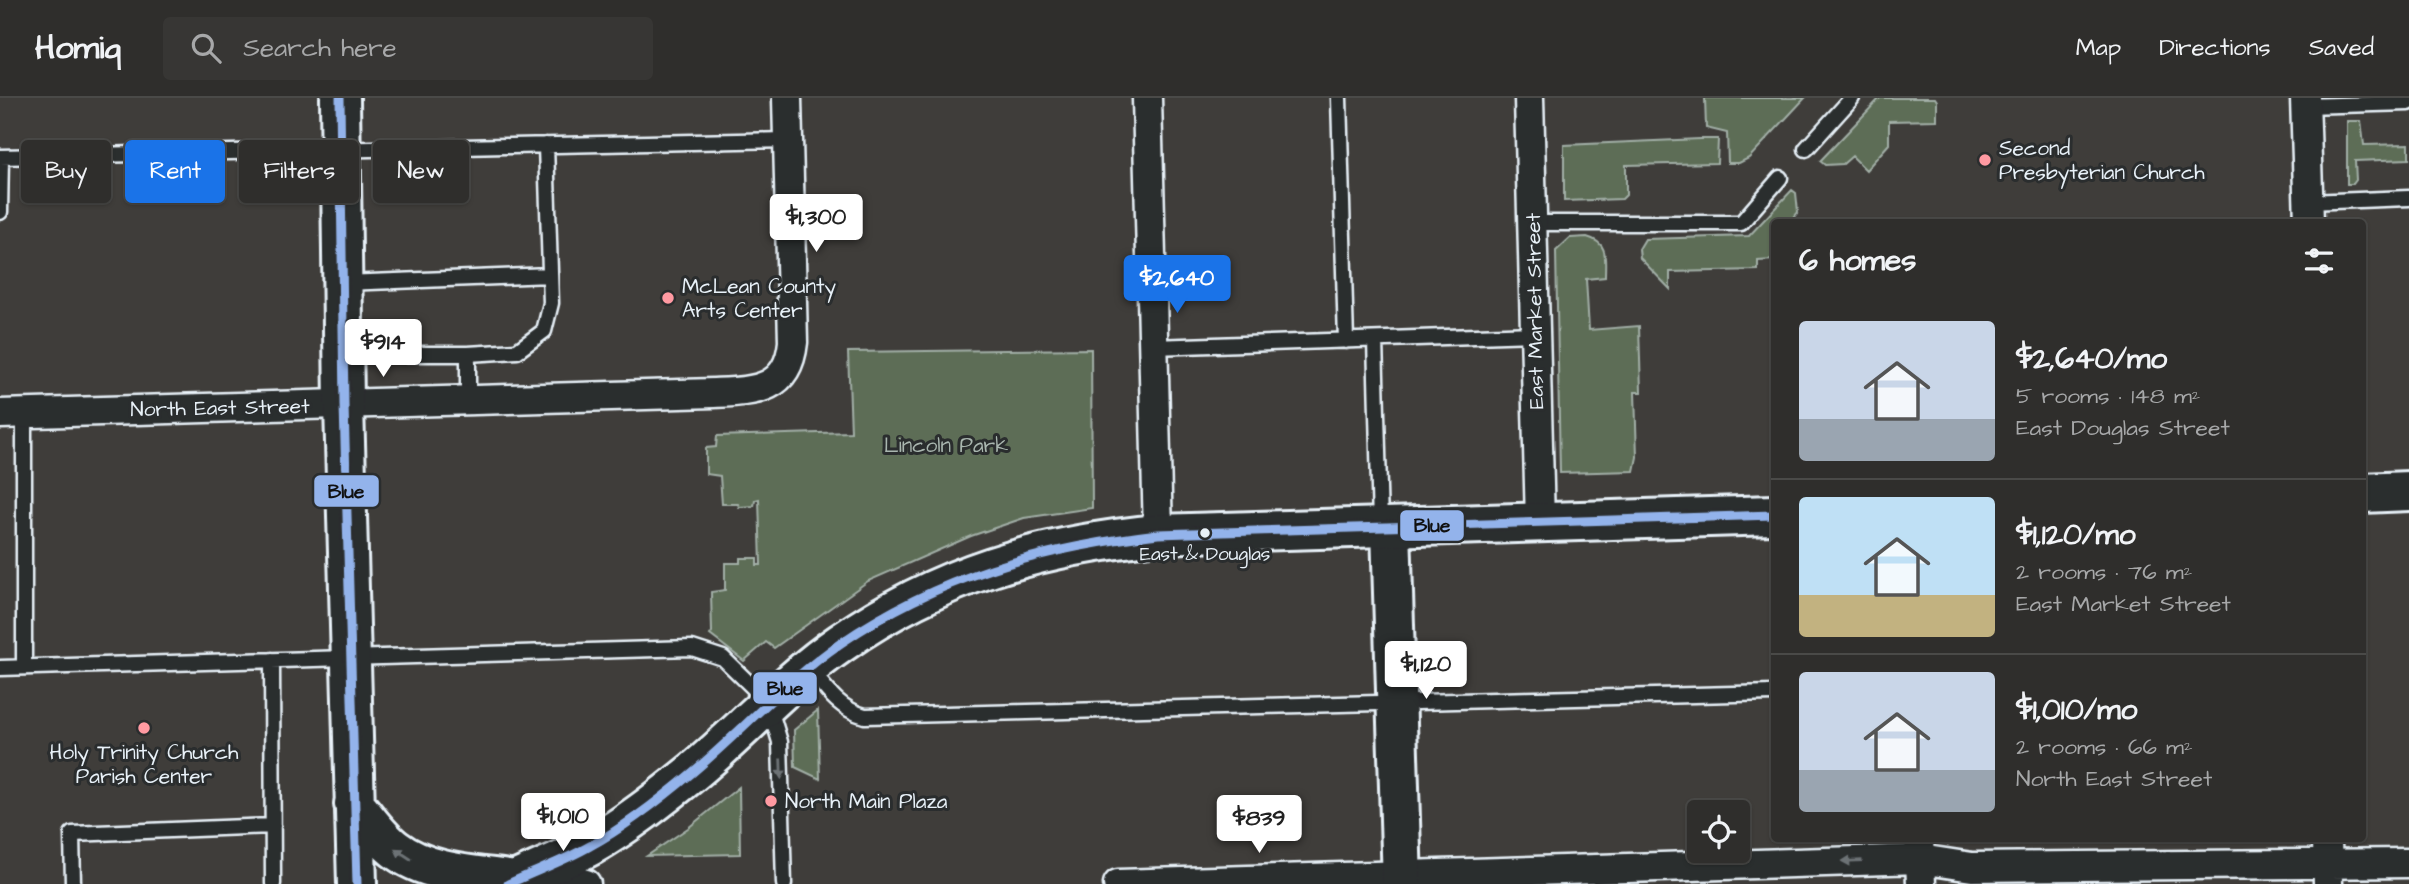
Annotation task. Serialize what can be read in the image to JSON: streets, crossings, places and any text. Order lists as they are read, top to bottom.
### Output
{
  "streets": {
    "street": ["East Market Street", "North East Street"]
  },
  "parks": ["Lincoln Park"],
  "places": [
    "Second Presbyterian Church",
    "McLean County Arts Center",
    "East & Douglas",
    "Holy Trinity Church Parish Center",
    "North Main Plaza"
  ],
  "lines": ["transit line Blue"],
  "page": {
    "header": "Homiq",
    "search": "Search here",
    "nav": ["Map", "Directions", "Saved"],
    "chip": [
      "Buy",
      "Rent",
      "Filters",
      "New"
    ],
    "price": [
      "$1,300",
      "$2,640",
      "$914",
      "$1,120",
      "$1,010",
      "$839"
    ],
    "heading": "6 homes",
    "list": [
      {
        "name": "$2,640/mo",
        "note": "5 rooms · 148 m² · East Douglas Street"
      },
      {
        "name": "$1,120/mo",
        "note": "2 rooms · 76 m² · East Market Street"
      },
      {
        "name": "$1,010/mo",
        "note": "2 rooms · 66 m² · North East Street"
      }
    ]
  }
}
